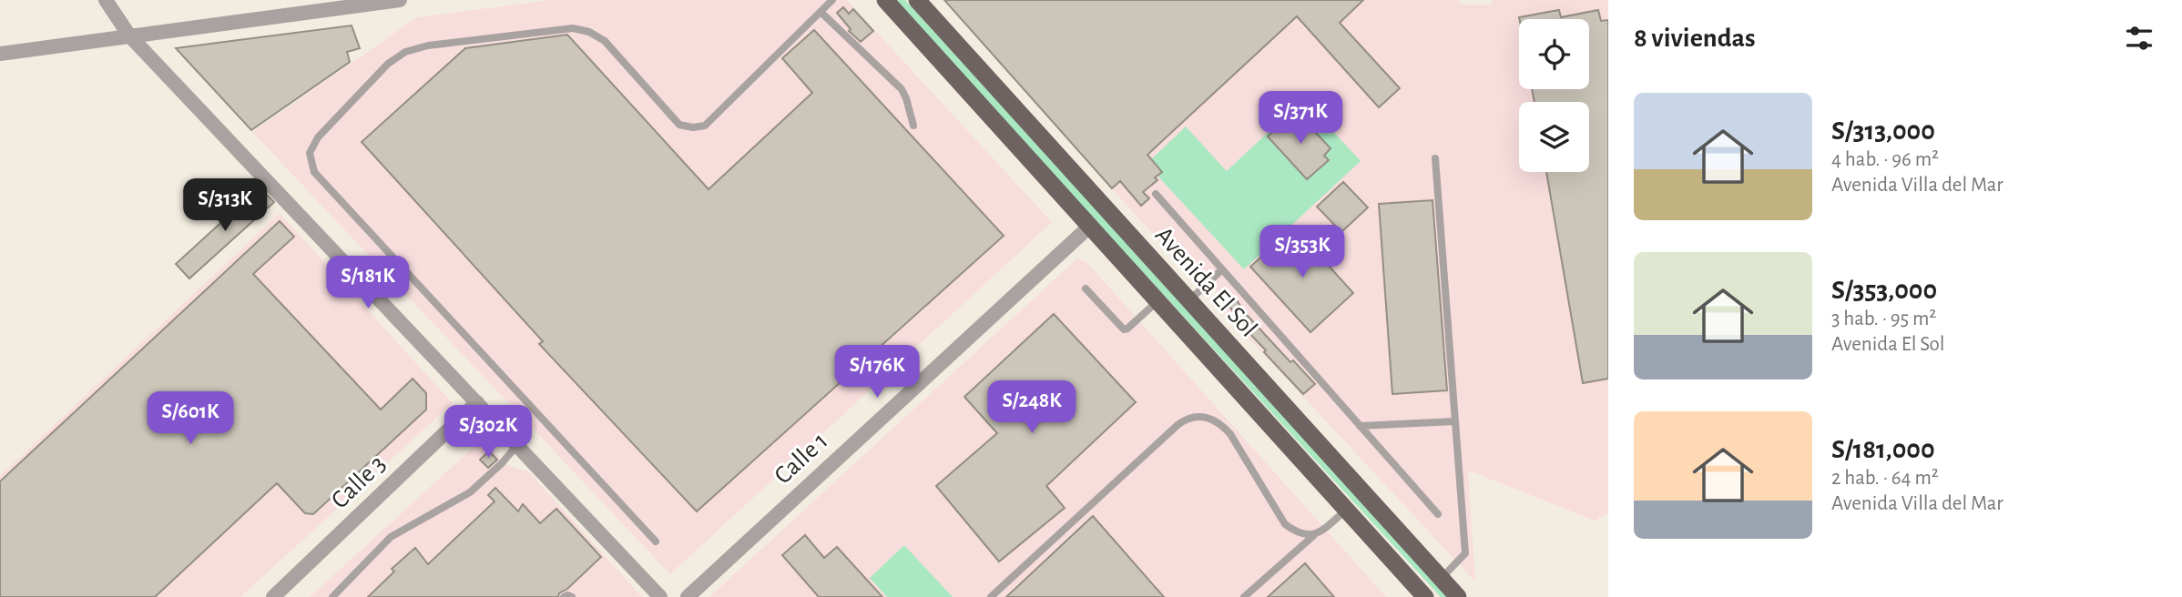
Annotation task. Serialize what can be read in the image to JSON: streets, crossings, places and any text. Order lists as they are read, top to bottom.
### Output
{
  "streets": {
    "main road": ["Avenida El Sol"],
    "street": ["Calle 1", "Calle 3"]
  },
  "crossings": [
    ["Avenida El Sol", "Calle 1"]
  ],
  "page": {
    "heading": "8 viviendas",
    "list": [
      {
        "name": "S/313,000",
        "note": "4 hab. · 96 m² · Avenida Villa del Mar"
      },
      {
        "name": "S/353,000",
        "note": "3 hab. · 95 m² · Avenida El Sol"
      },
      {
        "name": "S/181,000",
        "note": "2 hab. · 64 m² · Avenida Villa del Mar"
      }
    ],
    "price": [
      "S/371K",
      "S/313K",
      "S/353K",
      "S/181K",
      "S/176K",
      "S/248K",
      "S/601K",
      "S/302K"
    ]
  }
}
